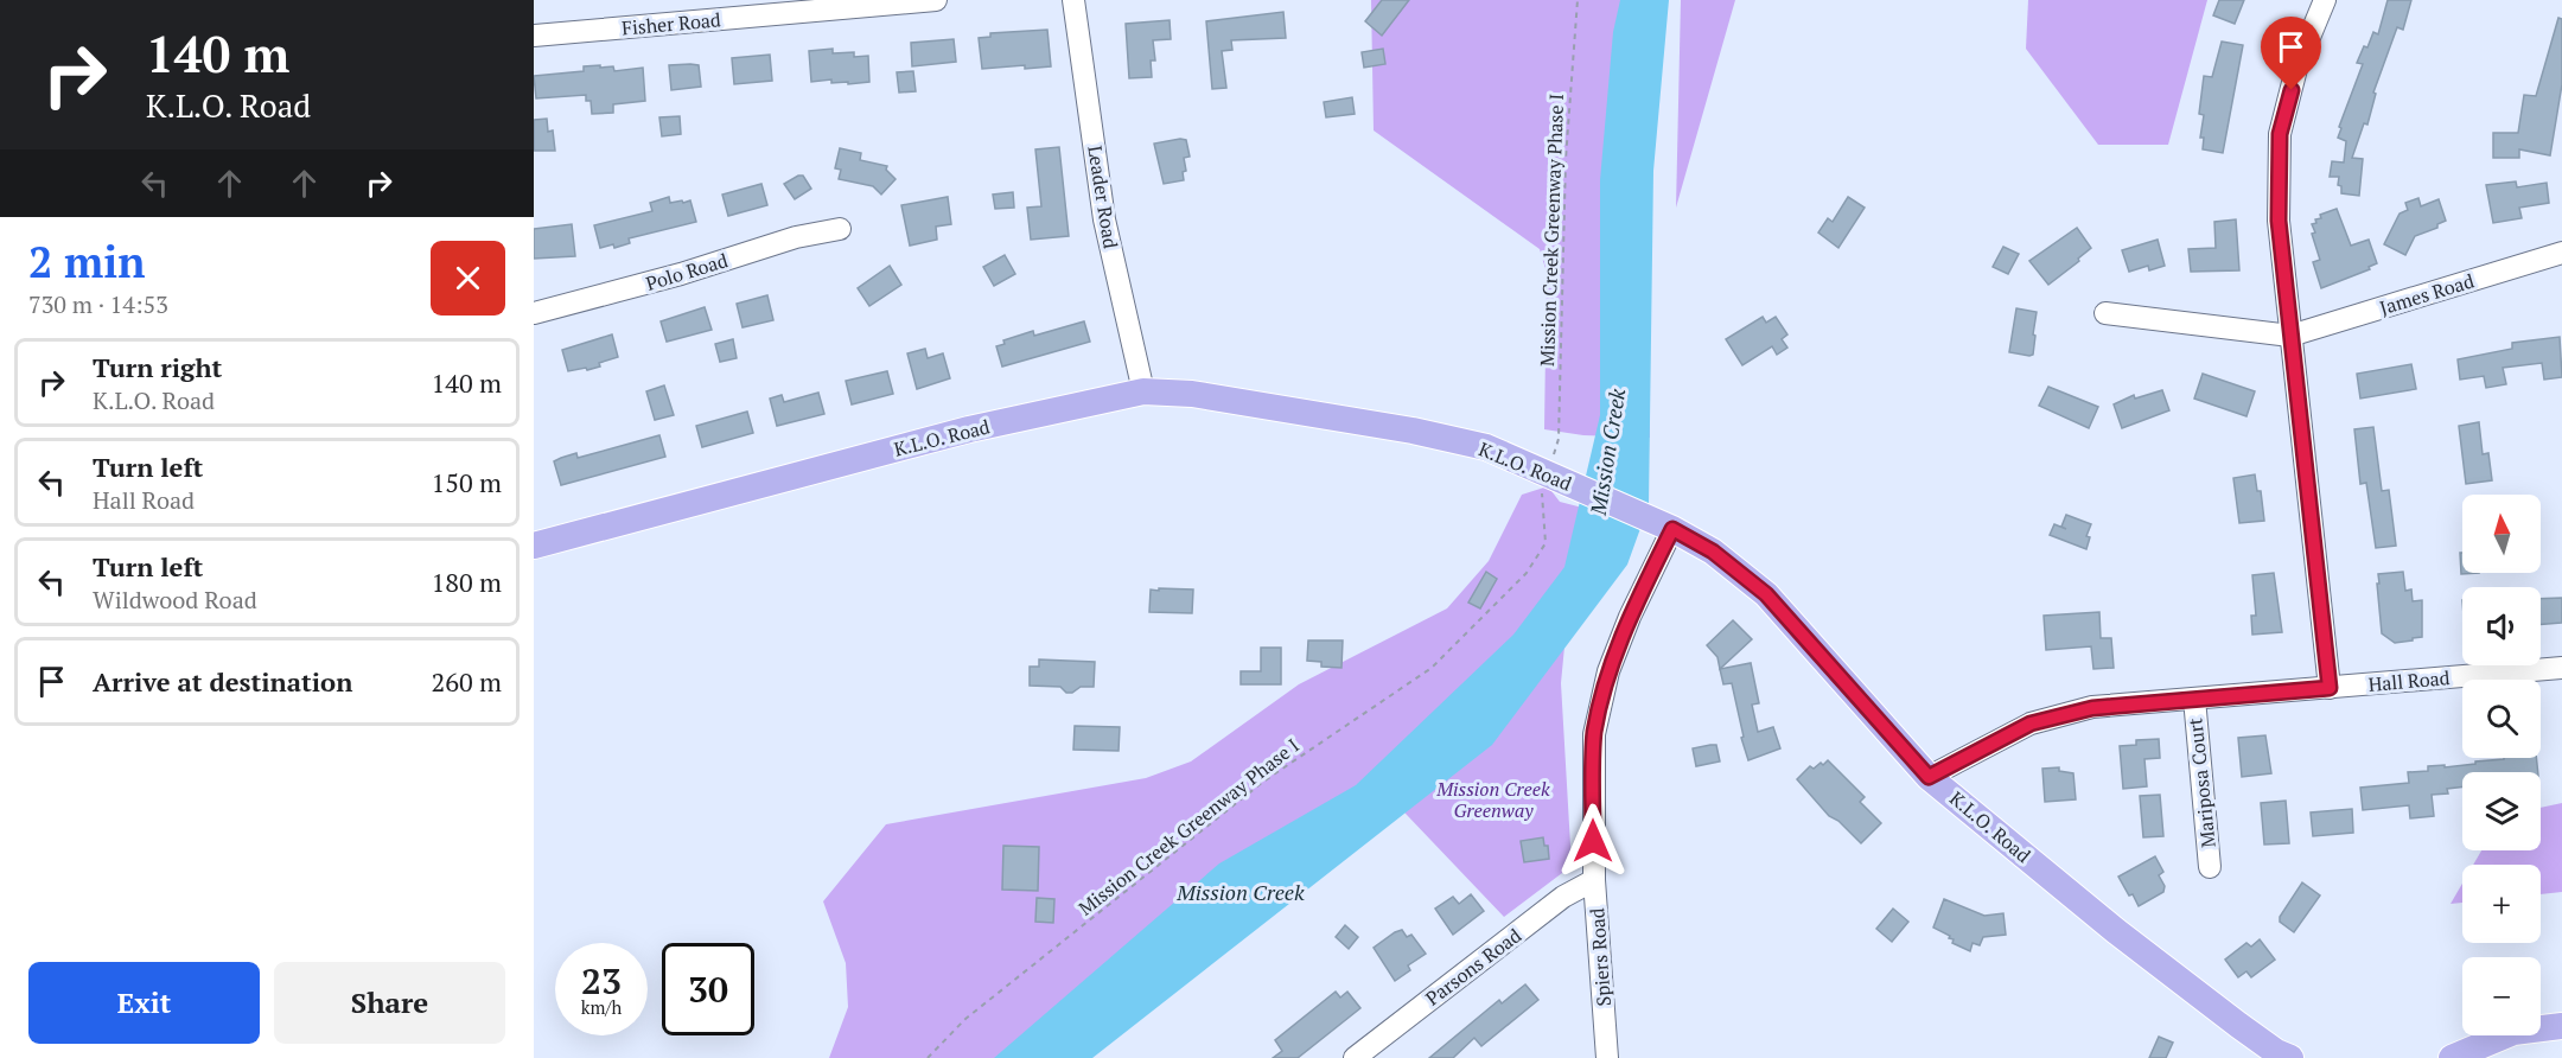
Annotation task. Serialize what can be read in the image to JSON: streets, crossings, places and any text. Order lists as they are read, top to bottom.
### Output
{
  "streets": {
    "main road": ["K.L.O. Road"],
    "street": [
      "Fisher Road",
      "Leader Road",
      "Polo Road",
      "James Road",
      "Hall Road",
      "Mariposa Court",
      "Spiers Road",
      "Parsons Road"
    ],
    "path": ["Mission Creek Greenway Phase I"]
  },
  "crossings": [
    ["Leader Road", "K.L.O. Road"],
    ["Mission Creek Greenway Phase I", "K.L.O. Road"],
    ["K.L.O. Road", "Hall Road"],
    ["K.L.O. Road", "Spiers Road"],
    ["Hall Road", "Mariposa Court"],
    ["Spiers Road", "Parsons Road"]
  ],
  "water": ["Mission Creek"],
  "parks": ["Mission Creek Greenway"],
  "north": "top",
  "page": {
    "turn": ["140 m", "K.L.O. Road"],
    "heading": ["2 min", "730 m · 14:53"],
    "list": [
      {
        "name": "Turn right",
        "note": "K.L.O. Road",
        "value": "140 m"
      },
      {
        "name": "Turn left",
        "note": "Hall Road",
        "value": "150 m"
      },
      {
        "name": "Turn left",
        "note": "Wildwood Road",
        "value": "180 m"
      },
      {
        "name": "Arrive at destination",
        "value": "260 m"
      }
    ],
    "map_buttons": ["+", "−"],
    "speed": "23 km/h",
    "limit": "30",
    "buttons": ["Exit", "Share"]
  }
}
